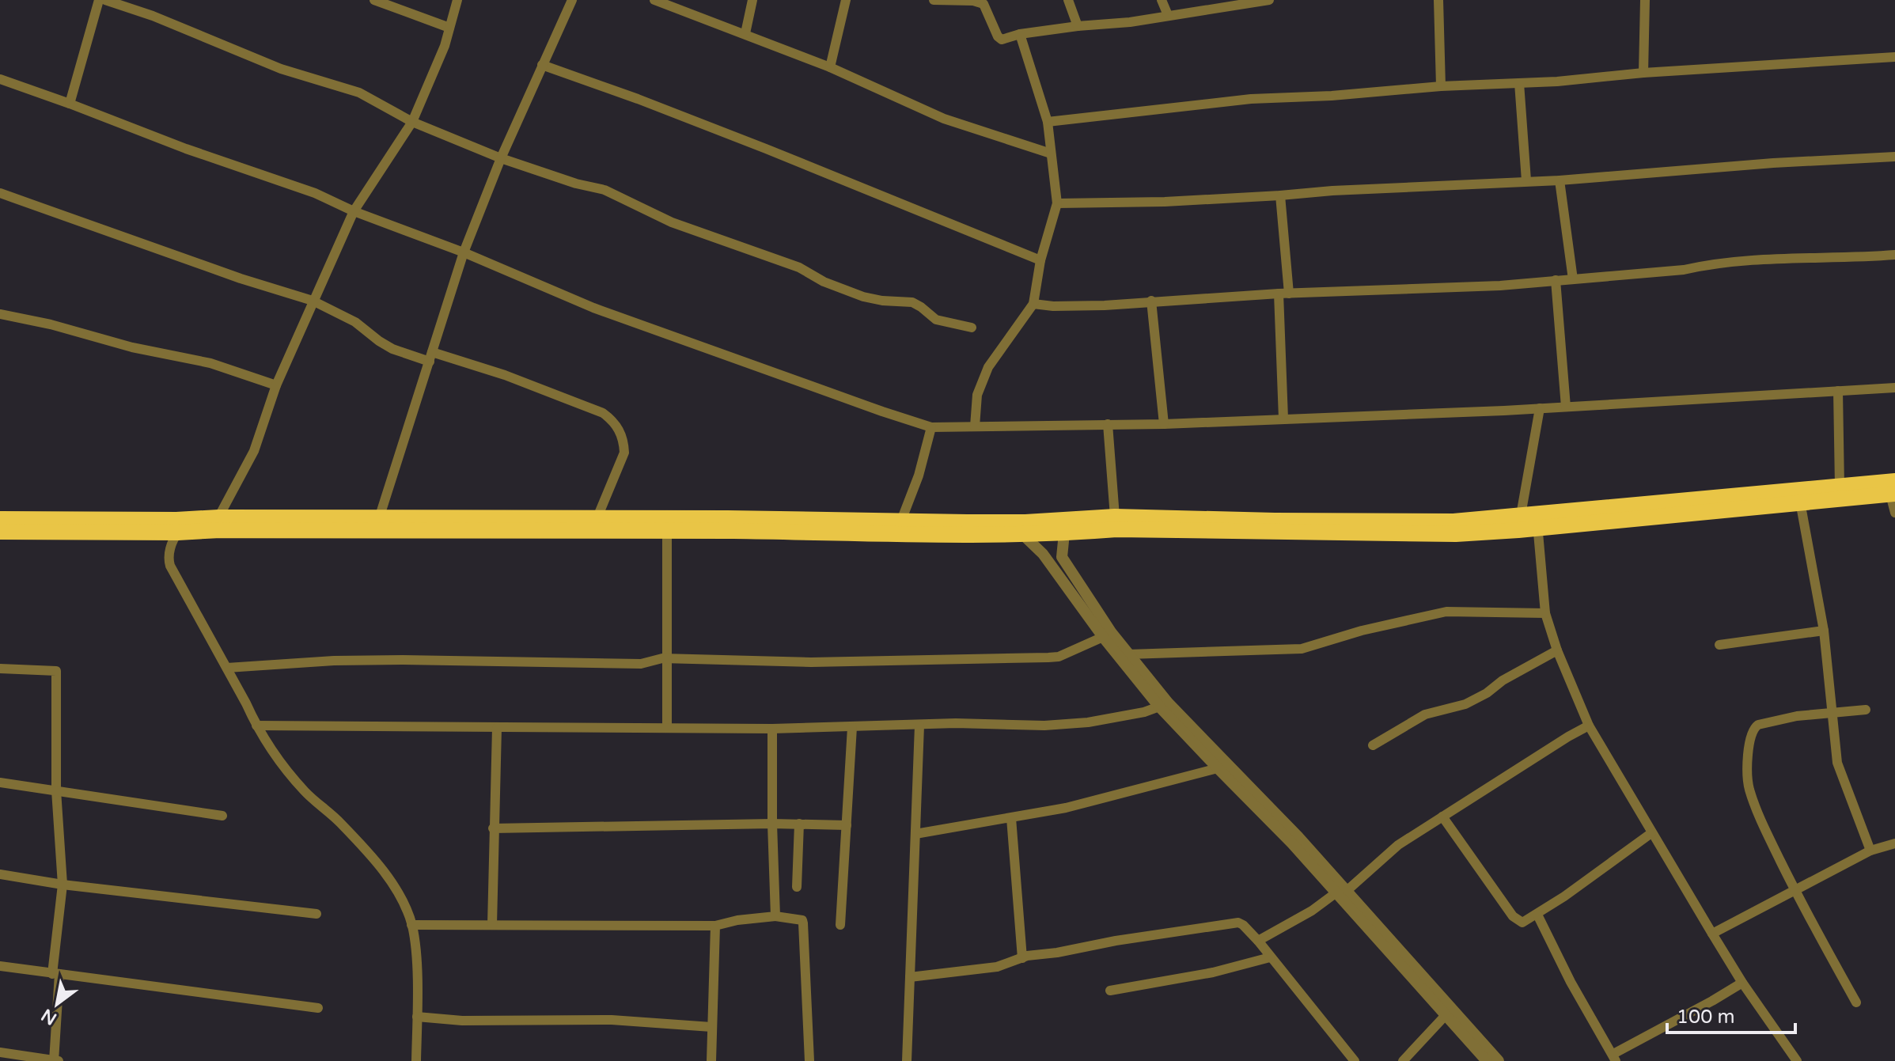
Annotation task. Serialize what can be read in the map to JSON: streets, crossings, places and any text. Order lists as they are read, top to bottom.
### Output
{
  "scale_bar": "100 m",
  "north": "bottom left"
}
